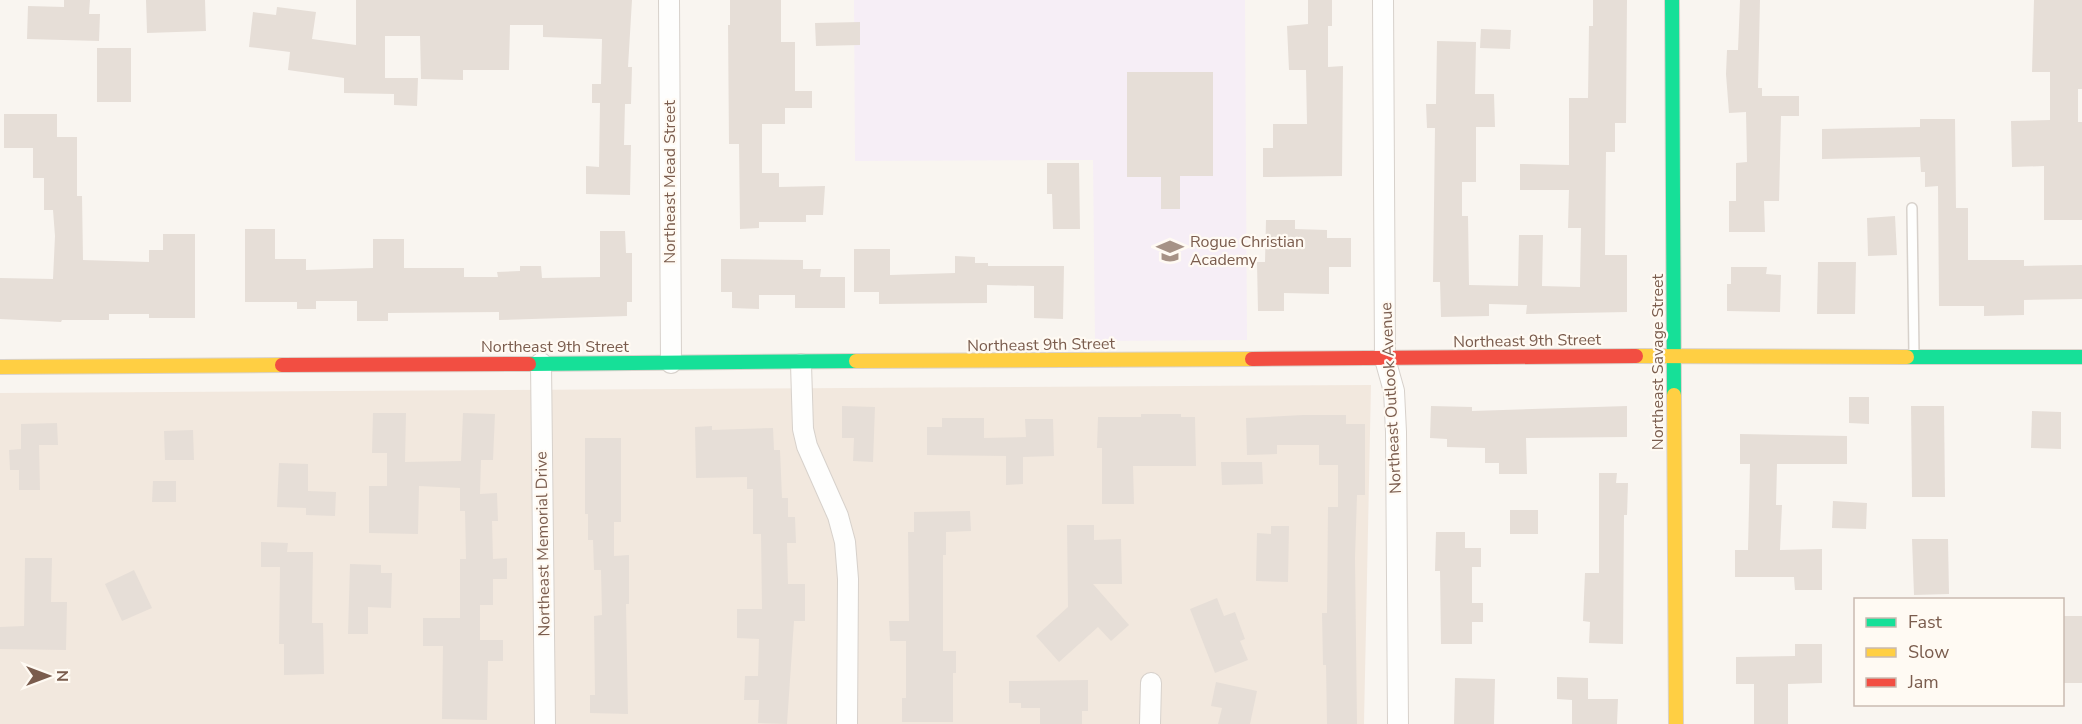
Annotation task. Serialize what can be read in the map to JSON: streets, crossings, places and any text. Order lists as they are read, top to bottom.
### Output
{
  "streets": {
    "street": [
      "Northeast Mead Street",
      "Northeast 9th Street",
      "Northeast Savage Street",
      "Northeast Outlook Avenue",
      "Northeast Memorial Drive"
    ]
  },
  "crossings": [
    ["Northeast Mead Street", "Northeast 9th Street"],
    ["Northeast 9th Street", "Northeast Savage Street"],
    ["Northeast 9th Street", "Northeast Outlook Avenue"],
    ["Northeast 9th Street", "Northeast Memorial Drive"]
  ],
  "places": {
    "school or university": ["Rogue Christian Academy"]
  },
  "legend": ["Fast", "Slow", "Jam"],
  "north": "right"
}
